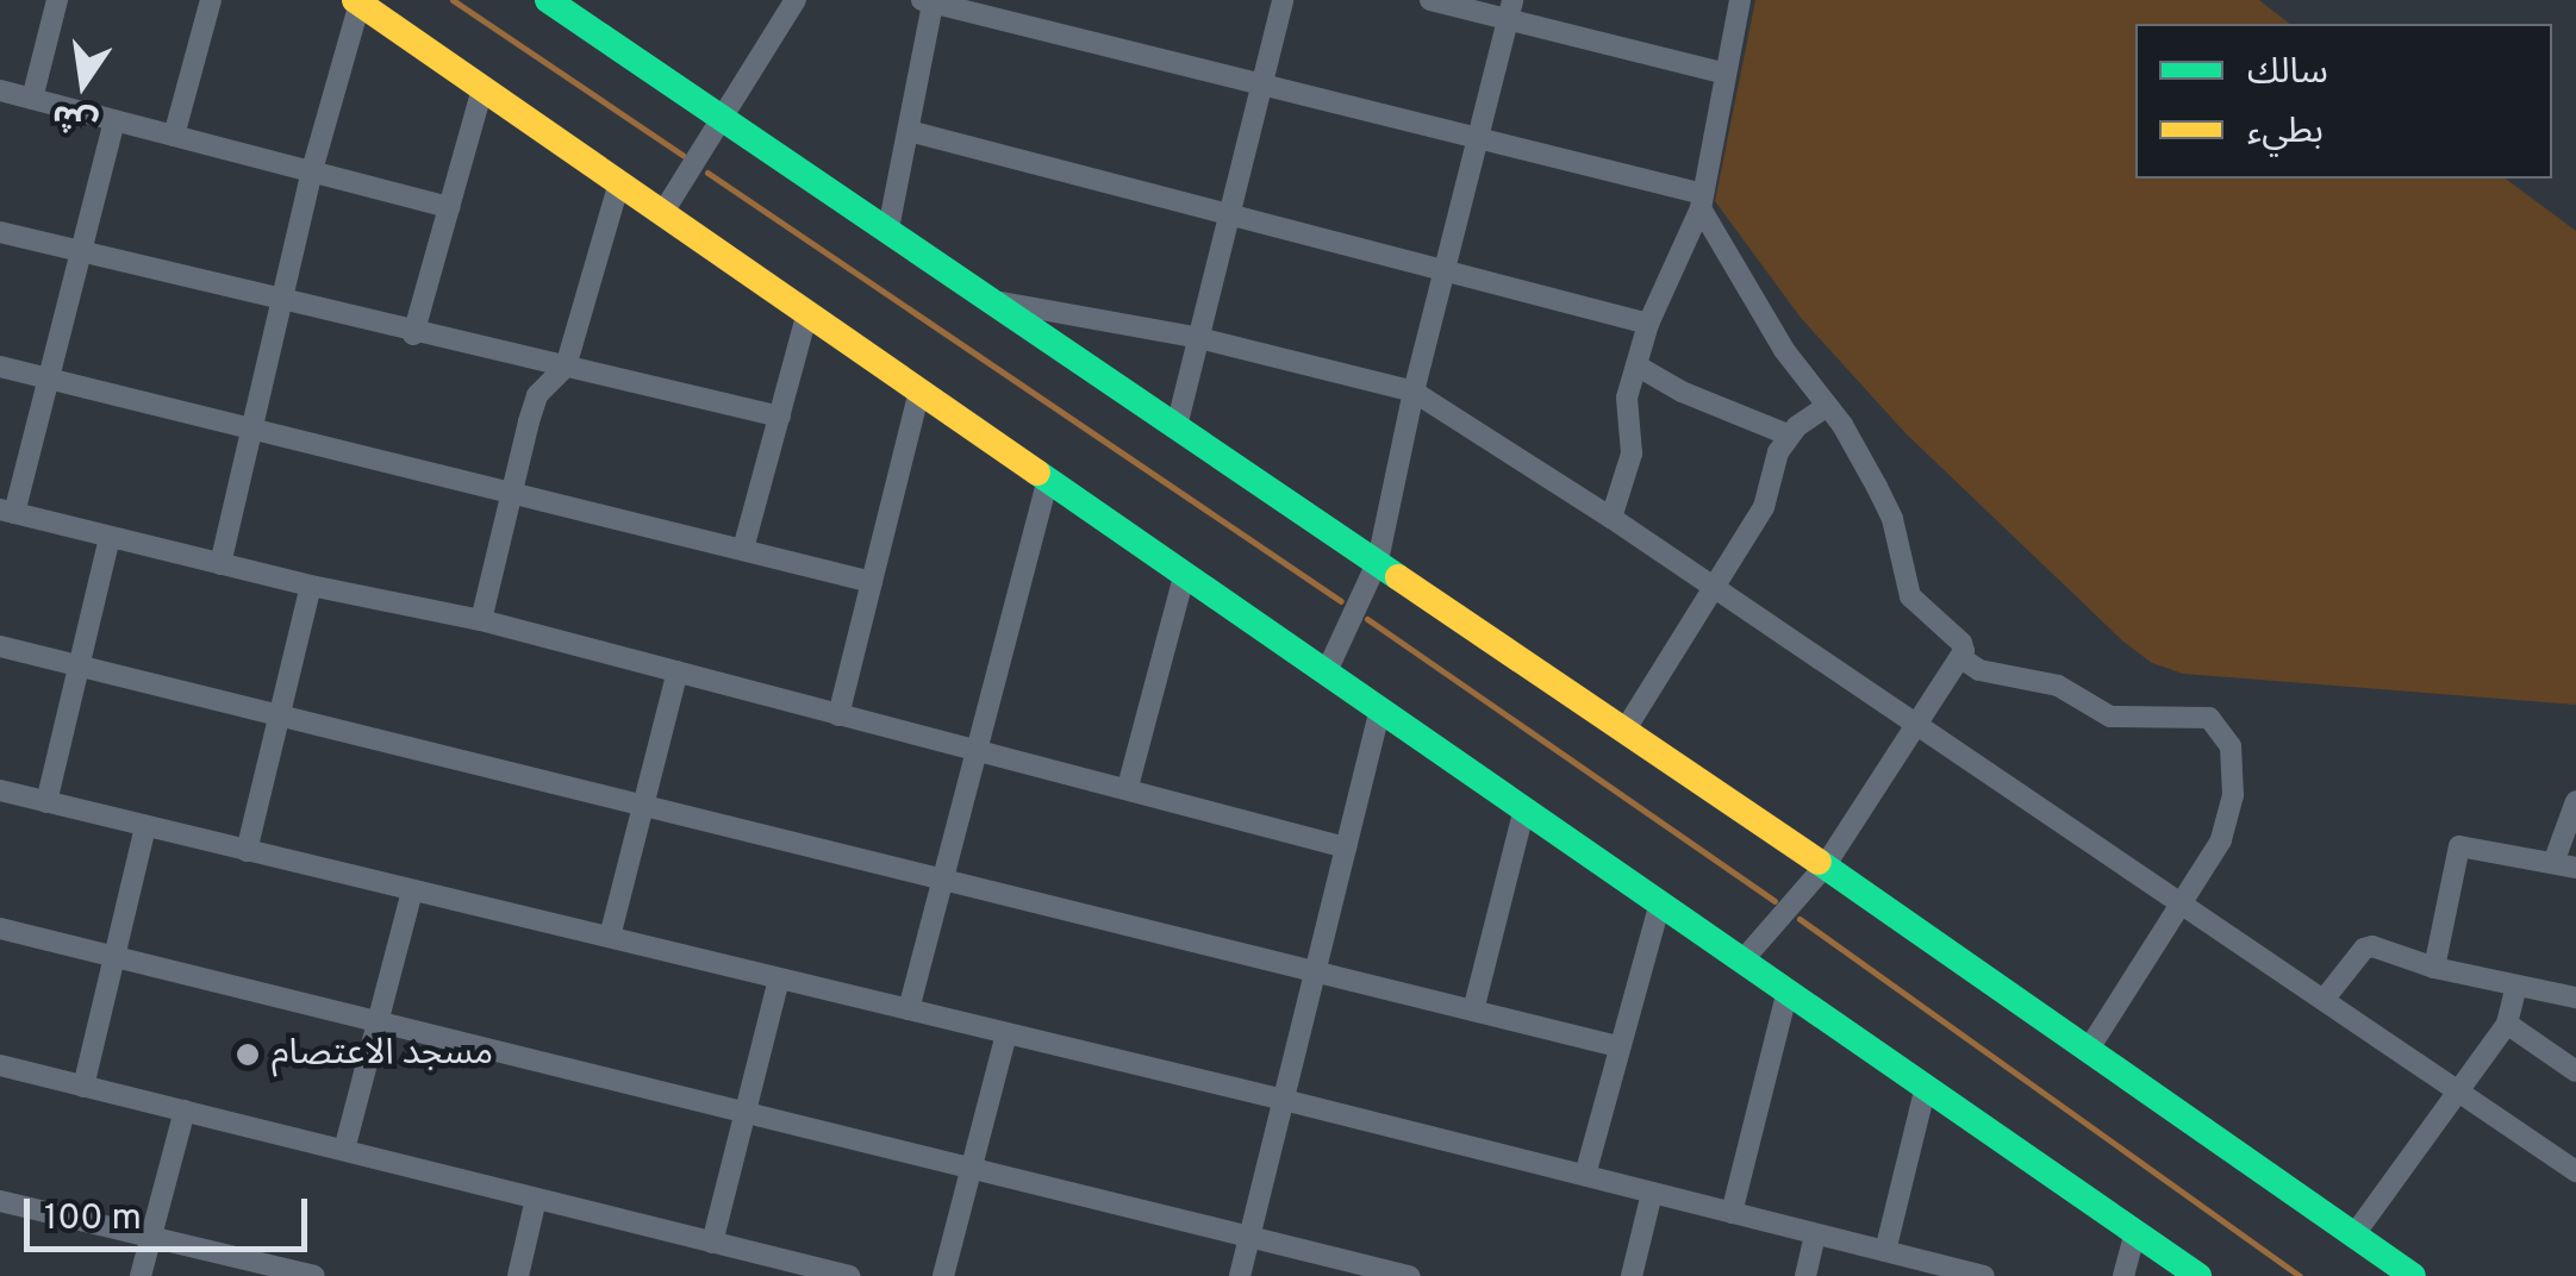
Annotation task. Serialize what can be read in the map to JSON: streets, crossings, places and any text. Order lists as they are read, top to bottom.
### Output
{
  "places": ["مسجد الاعتصام"],
  "legend": ["سالك", "بطيء"],
  "scale_bar": "100 m",
  "north": "bottom"
}
